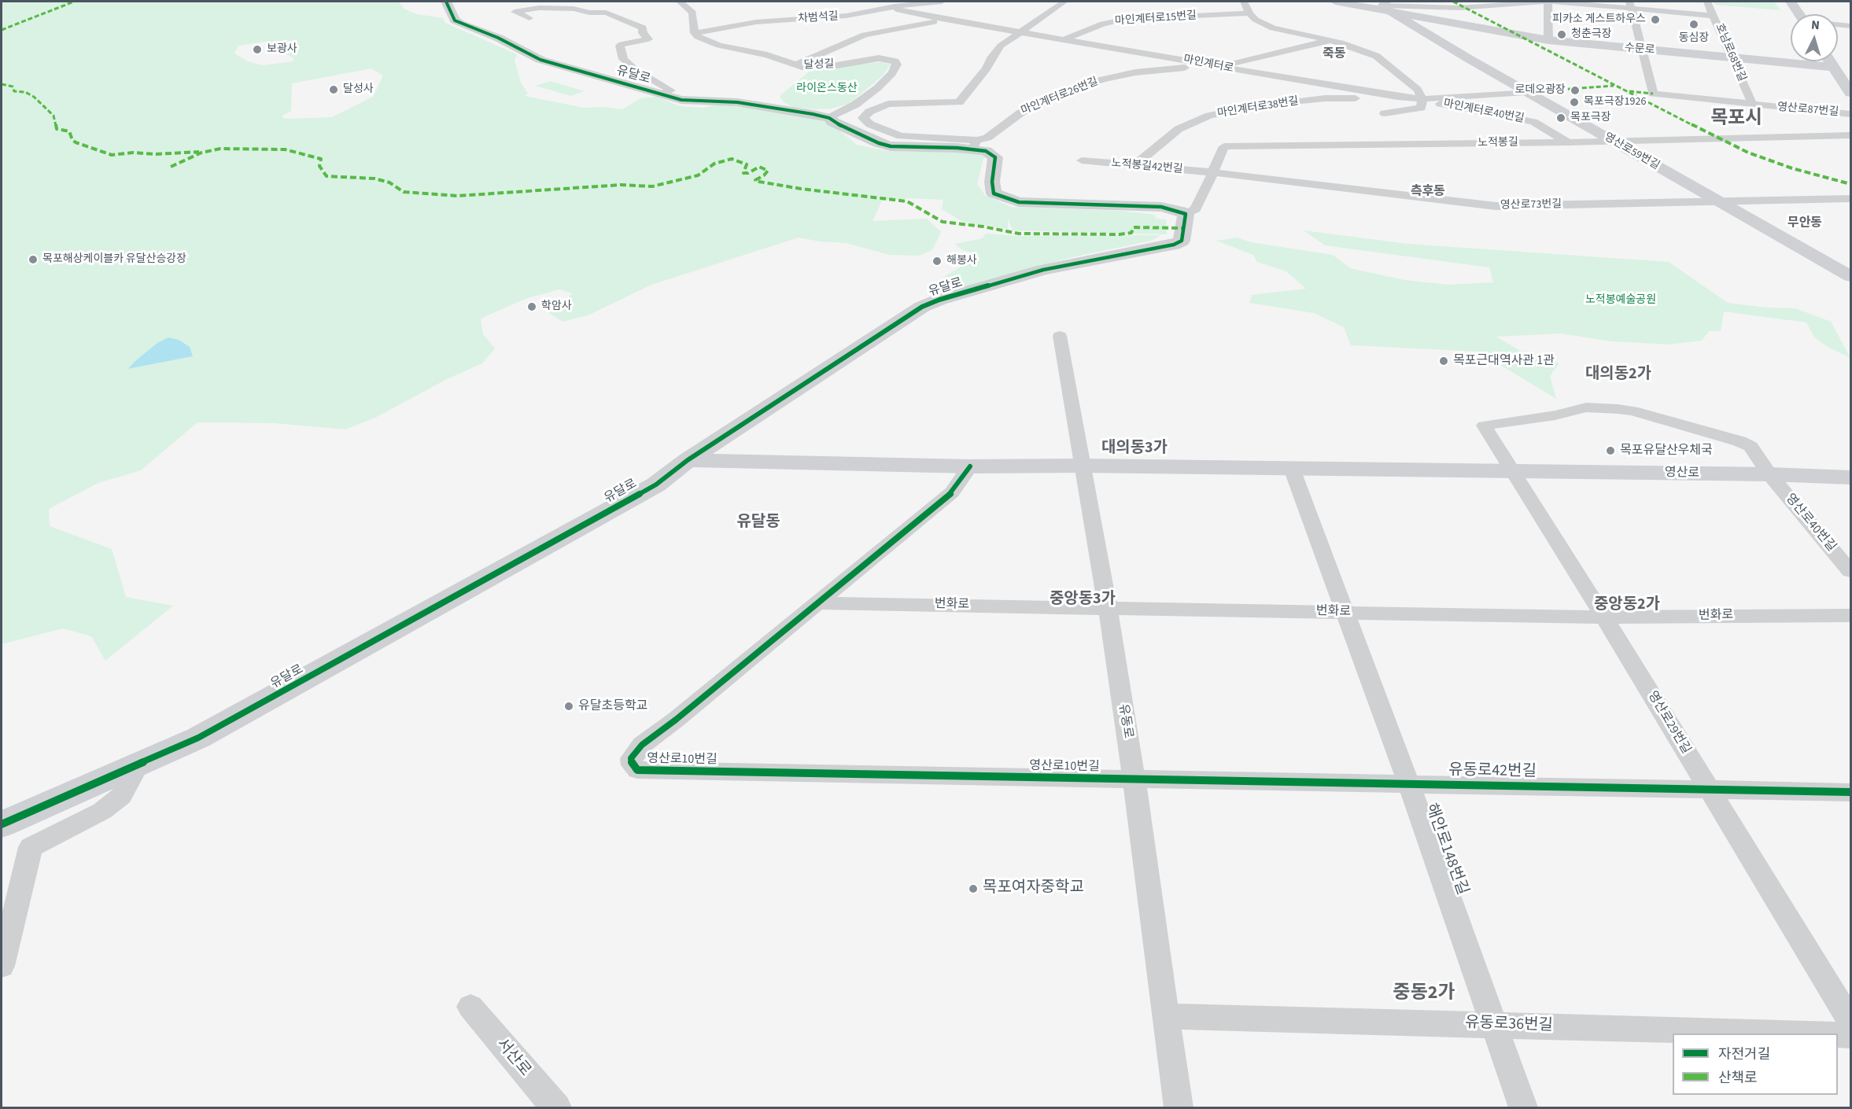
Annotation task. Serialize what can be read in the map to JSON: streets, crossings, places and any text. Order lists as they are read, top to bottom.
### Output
{
  "streets": {
    "street": [
      "차범석길",
      "마인계터로15번길",
      "수문로",
      "호남로68번길",
      "마인계터로",
      "달성길",
      "유달로",
      "마인계터로26번길",
      "마인계터로38번길",
      "영산로87번길",
      "마인계터로40번길",
      "노적봉길",
      "영산로59번길",
      "노적봉길42번길",
      "영산로73번길",
      "영산로",
      "영산로40번길",
      "번화로",
      "유동로",
      "영산로29번길",
      "영산로10번길",
      "유동로42번길",
      "해안로148번길",
      "유동로36번길",
      "서산로"
    ]
  },
  "crossings": [
    ["차범석길", "마인계터로"],
    ["차범석길", "달성길"],
    ["마인계터로15번길", "마인계터로"],
    ["수문로", "호남로68번길"],
    ["수문로", "영산로87번길"],
    ["수문로", "영산로59번길"],
    ["호남로68번길", "영산로87번길"],
    ["마인계터로", "마인계터로26번길"],
    ["마인계터로", "마인계터로38번길"],
    ["마인계터로", "마인계터로40번길"],
    ["마인계터로", "영산로59번길"],
    ["달성길", "유달로"],
    ["유달로", "마인계터로26번길"],
    ["유달로", "노적봉길"],
    ["유달로", "영산로"],
    ["마인계터로38번길", "노적봉길42번길"],
    ["마인계터로40번길", "노적봉길"],
    ["노적봉길", "영산로59번길"],
    ["노적봉길", "노적봉길42번길"],
    ["노적봉길", "영산로73번길"],
    ["영산로59번길", "영산로73번길"],
    ["노적봉길42번길", "영산로73번길"],
    ["영산로", "영산로40번길"],
    ["영산로", "유동로"],
    ["영산로", "영산로29번길"],
    ["영산로", "영산로10번길"],
    ["영산로", "해안로148번길"],
    ["영산로40번길", "영산로29번길"],
    ["번화로", "유동로"],
    ["번화로", "영산로29번길"],
    ["번화로", "영산로10번길"],
    ["번화로", "해안로148번길"],
    ["유동로", "영산로10번길"],
    ["유동로", "유동로42번길"],
    ["유동로", "유동로36번길"],
    ["영산로29번길", "유동로42번길"],
    ["영산로10번길", "유동로42번길"],
    ["유동로42번길", "해안로148번길"],
    ["해안로148번길", "유동로36번길"]
  ],
  "districts": [
    "죽동",
    "목포시",
    "측후동",
    "무안동",
    "대의동2가",
    "대의동3가",
    "유달동",
    "중앙동3가",
    "중앙동2가",
    "중동2가"
  ],
  "parks": ["라이온스동산", "노적봉예술공원"],
  "places": [
    "피카소 게스트하우스",
    "동심장",
    "청춘극장",
    "보광사",
    "달성사",
    "로데오광장",
    "목포극장1926",
    "목포극장",
    "목포해상케이블카 유달산승강장",
    "해봉사",
    "학암사",
    "목포근대역사관 1관",
    "목포유달산우체국",
    "유달초등학교",
    "목포여자중학교"
  ],
  "legend": ["자전거길", "산책로"],
  "north": "top"
}
